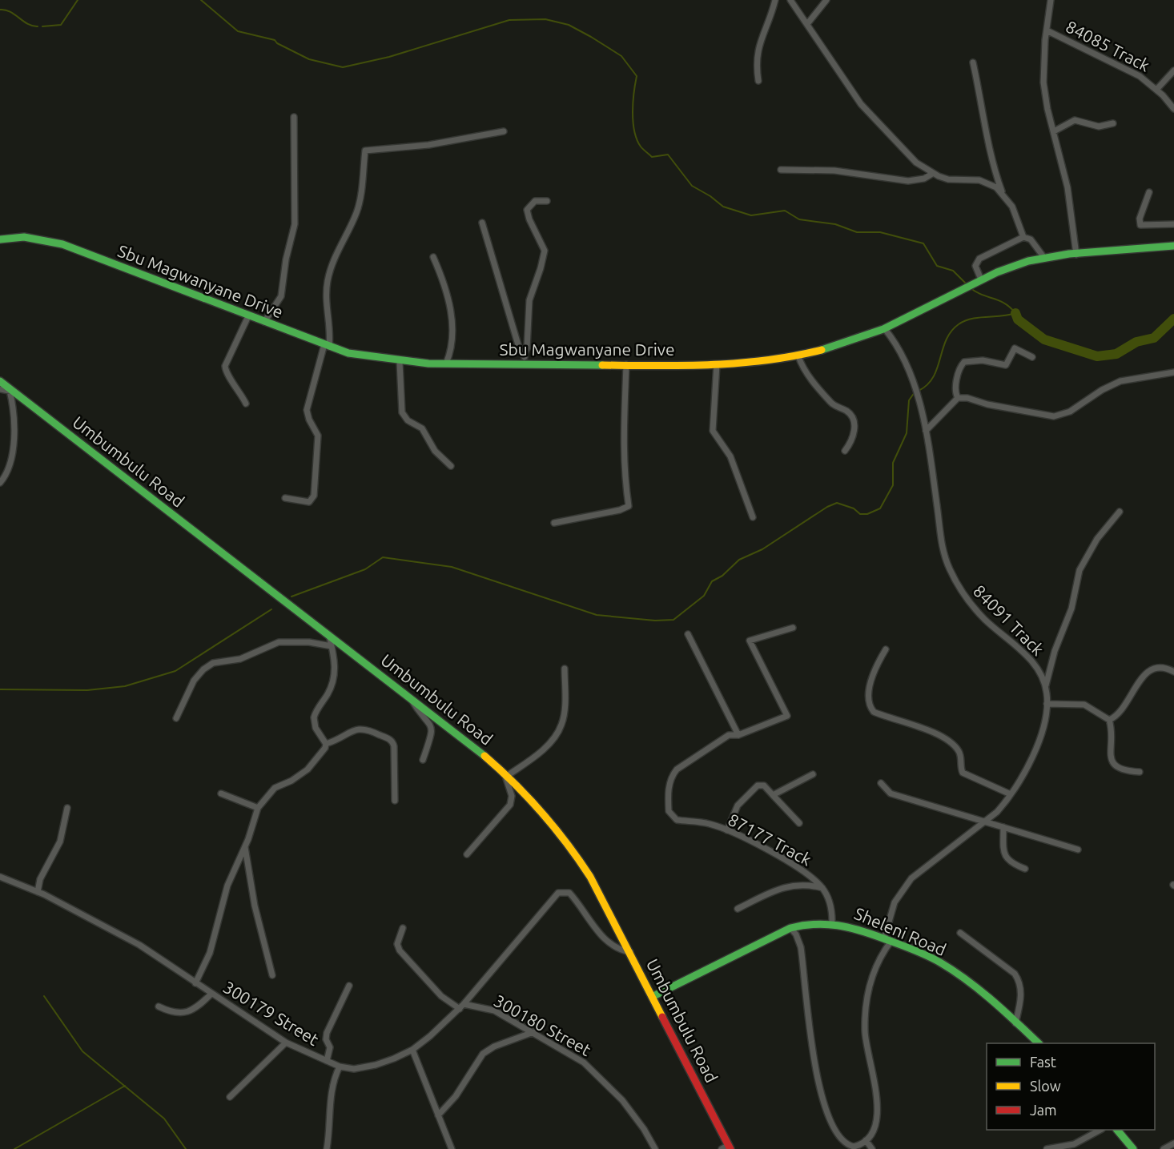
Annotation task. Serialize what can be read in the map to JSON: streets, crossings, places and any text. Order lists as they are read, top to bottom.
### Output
{
  "streets": {
    "main road": ["Sbu Magwanyane Drive", "Umbumbulu Road", "Sheleni Road"],
    "street": [
      "84085 Track",
      "84091 Track",
      "87177 Track",
      "300179 Street",
      "300180 Street"
    ]
  },
  "crossings": [
    ["Sbu Magwanyane Drive", "84091 Track"],
    ["Umbumbulu Road", "Sheleni Road"],
    ["Umbumbulu Road", "300179 Street"],
    ["84091 Track", "Sheleni Road"],
    ["87177 Track", "Sheleni Road"],
    ["300179 Street", "300180 Street"]
  ],
  "legend": ["Fast", "Slow", "Jam"]
}
